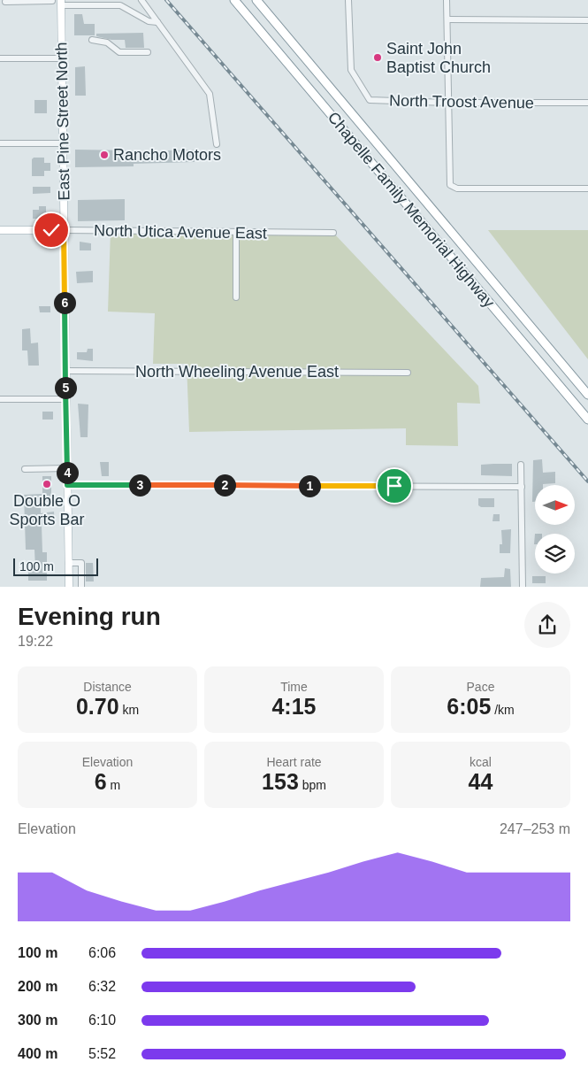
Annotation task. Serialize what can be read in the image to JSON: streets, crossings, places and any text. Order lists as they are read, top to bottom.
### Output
{
  "streets": {
    "highway": ["Chapelle Family Memorial Highway"],
    "main road": ["East Pine Street North", "North Utica Avenue East"],
    "street": ["North Troost Avenue", "North Wheeling Avenue East"]
  },
  "crossings": [
    ["East Pine Street North", "North Utica Avenue East"],
    ["East Pine Street North", "North Wheeling Avenue East"]
  ],
  "places": ["Saint John Baptist Church", "Rancho Motors", "Double O Sports Bar"],
  "scale_bar": "100 m",
  "north": "right",
  "page": {
    "pins": [
      "6",
      "5",
      "4",
      "2",
      "3",
      "1"
    ],
    "scale": "100 m",
    "heading": ["Evening run", "19:22"],
    "stats": [
      ["Distance", "0.70 km"],
      ["Time", "4:15"],
      ["Pace", "6:05 /km"],
      ["Elevation", "6 m"],
      ["Heart rate", "153 bpm"],
      ["kcal", "44"]
    ],
    "chart": ["Elevation", "247–253 m"],
    "list": [
      {
        "name": "100 m",
        "note": "6:06"
      },
      {
        "name": "200 m",
        "note": "6:32"
      },
      {
        "name": "300 m",
        "note": "6:10"
      },
      {
        "name": "400 m",
        "note": "5:52"
      }
    ]
  }
}
